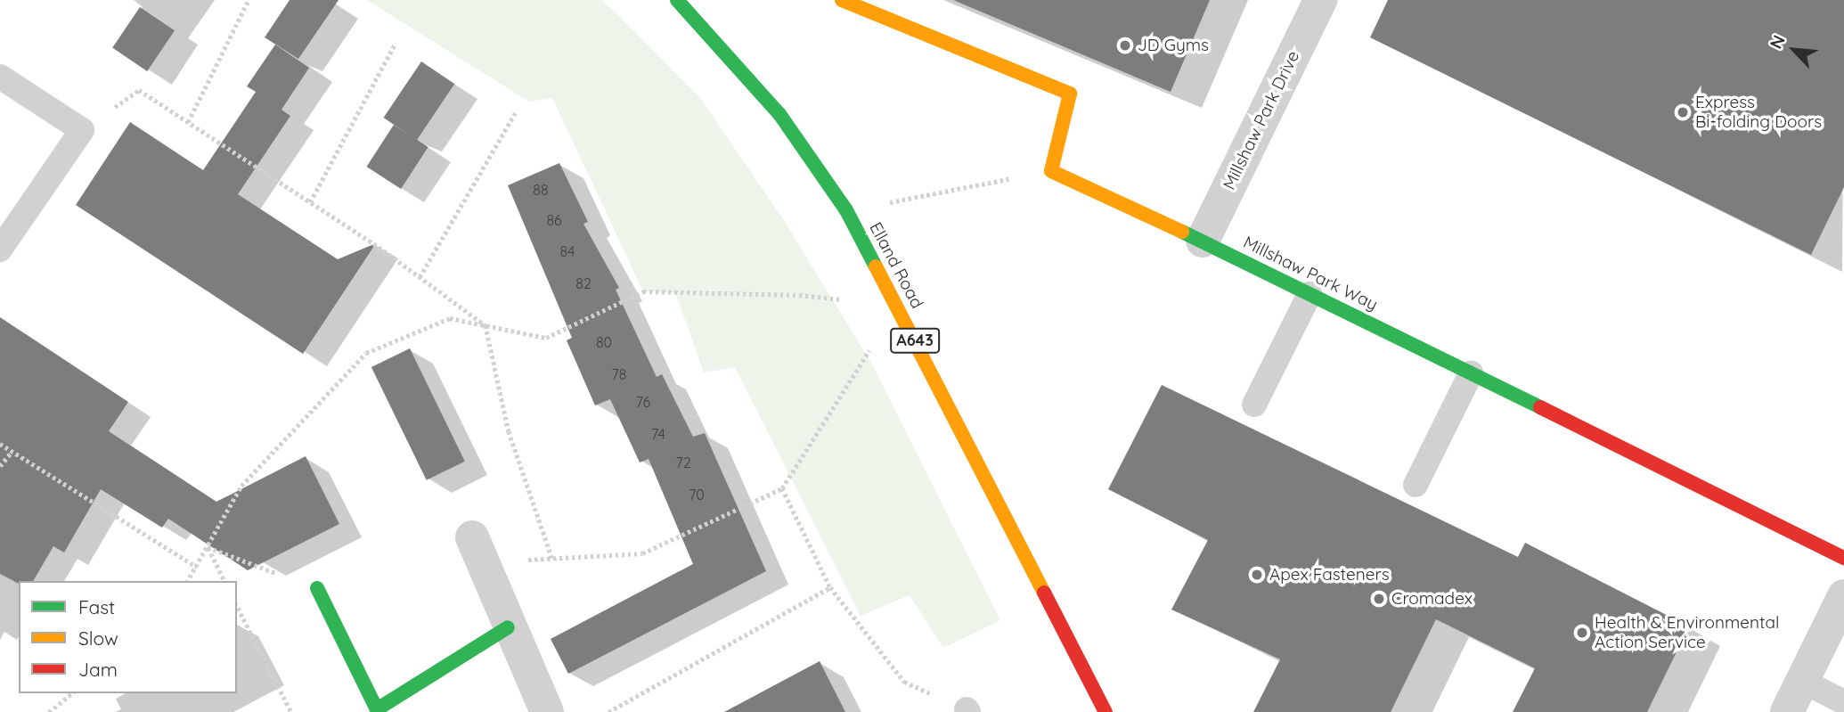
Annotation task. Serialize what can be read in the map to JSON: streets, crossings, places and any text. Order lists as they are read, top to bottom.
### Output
{
  "streets": {
    "street": [
      "Millshaw Park Drive",
      "Elland Road",
      "Millshaw Park Way",
      "A643"
    ]
  },
  "crossings": [
    ["Millshaw Park Drive", "Millshaw Park Way"]
  ],
  "places": [
    "JD Gyms",
    "Express Bi-folding Doors",
    "Apex Fasteners",
    "Cromadex",
    "Health & Environmental Action Service"
  ],
  "house_numbers": [
    "88",
    "86",
    "84",
    "82",
    "80",
    "78",
    "76",
    "74",
    "72",
    "70"
  ],
  "legend": ["Fast", "Slow", "Jam"],
  "north": "top left"
}
